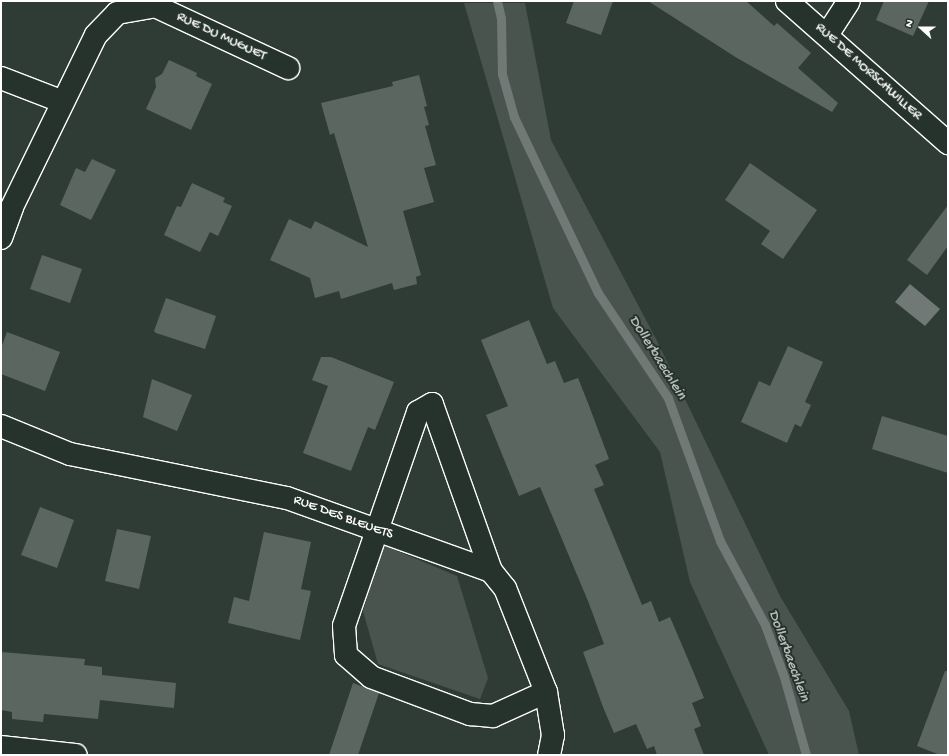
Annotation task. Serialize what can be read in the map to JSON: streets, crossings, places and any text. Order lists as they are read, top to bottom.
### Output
{
  "streets": {
    "street": ["RUE DU MUGUET", "RUE DE MORSCHWILLER", "RUE DES BLEUETS"]
  },
  "water": ["Dollerbaechlein"],
  "north": "left"
}
